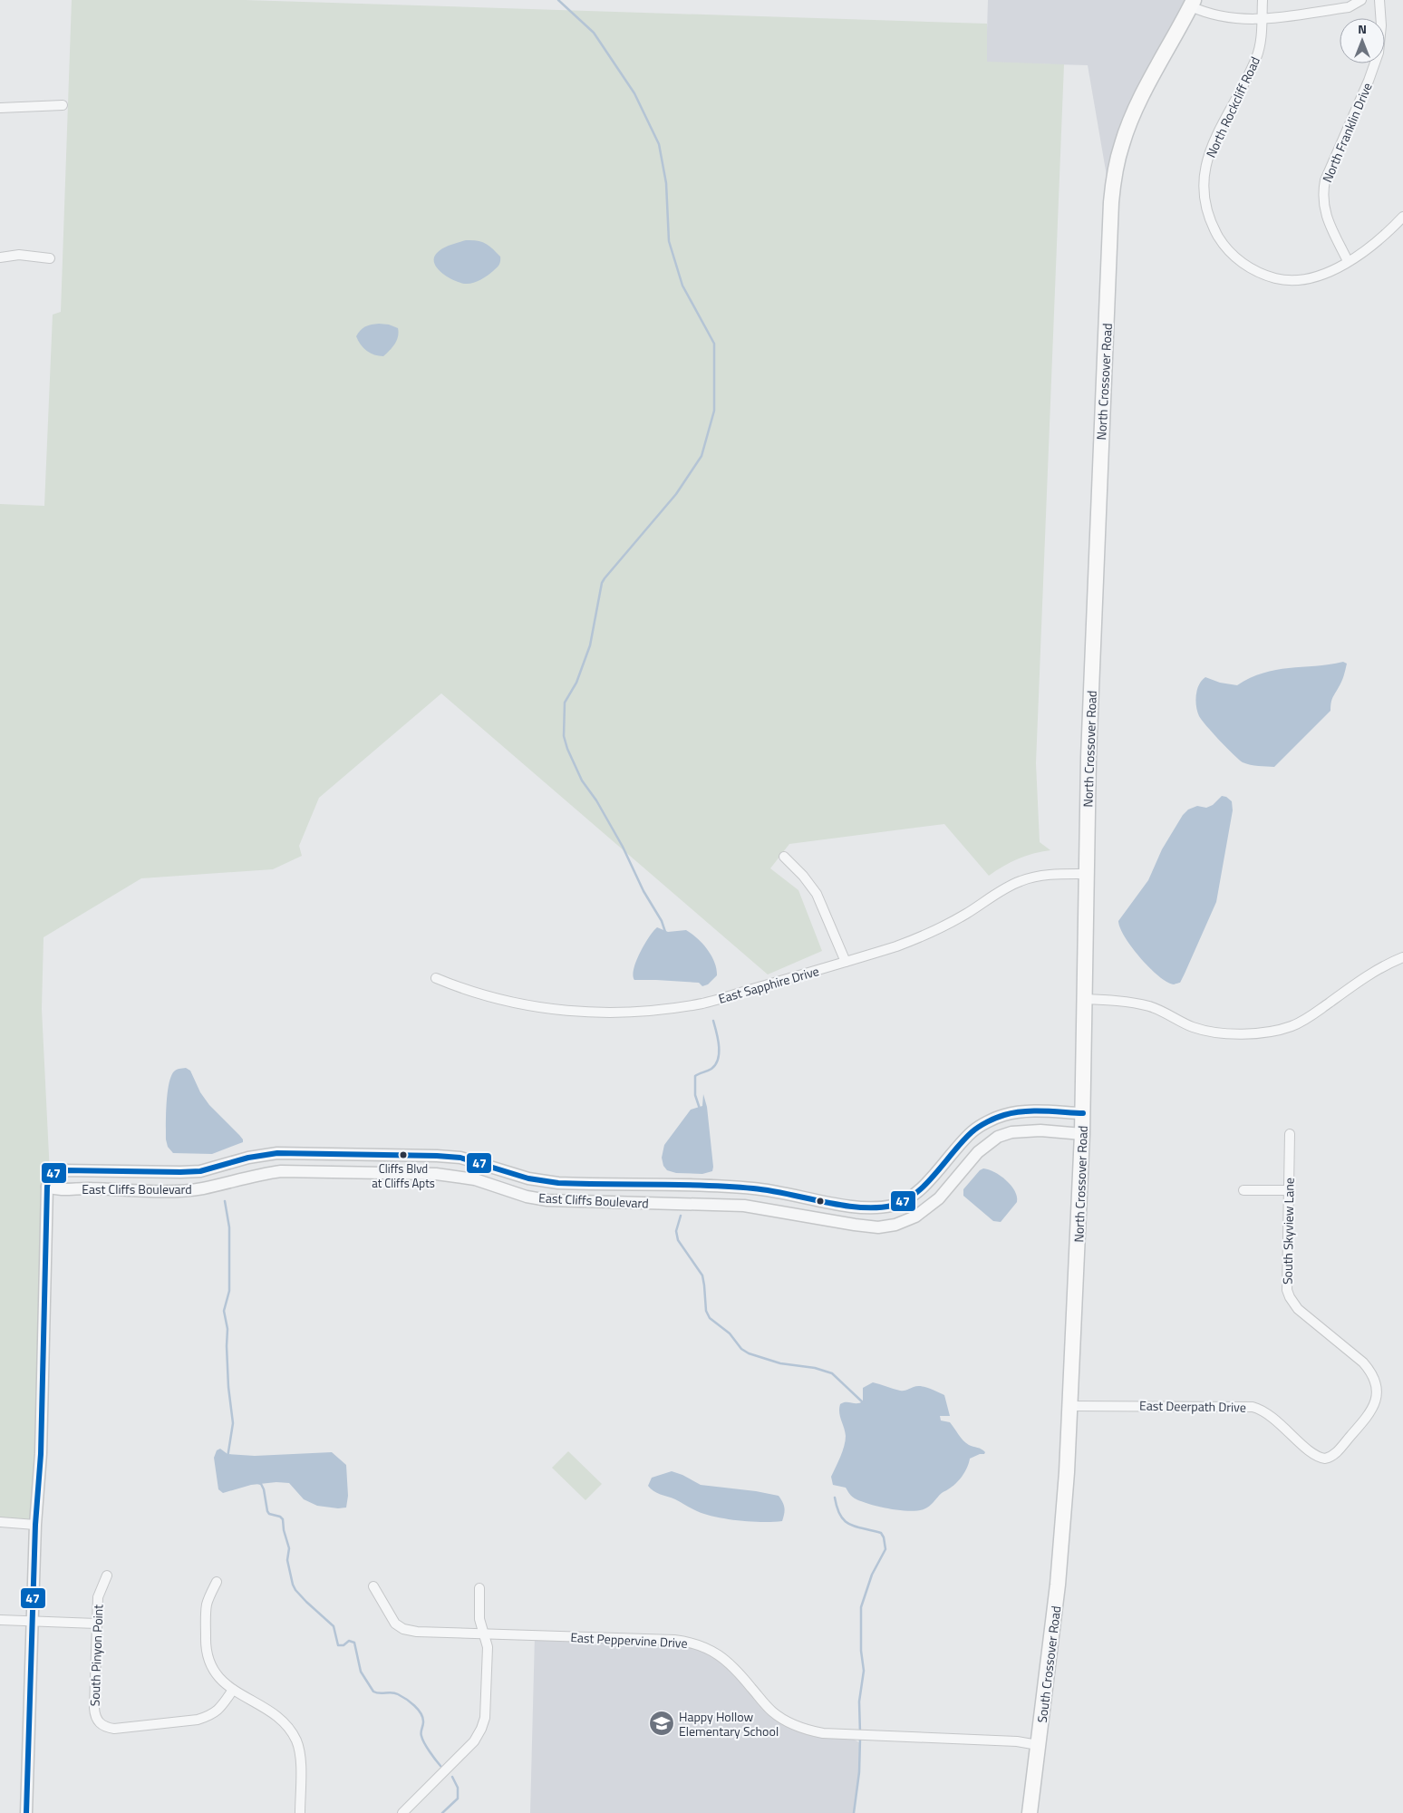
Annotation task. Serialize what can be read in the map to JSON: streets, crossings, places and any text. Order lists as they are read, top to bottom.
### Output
{
  "streets": {
    "main road": ["North Crossover Road", "South Crossover Road"],
    "street": [
      "North Rockcliff Road",
      "North Franklin Drive",
      "East Sapphire Drive",
      "East Cliffs Boulevard",
      "South Skyview Lane",
      "East Deerpath Drive",
      "East Peppervine Drive",
      "South Pinyon Point"
    ]
  },
  "crossings": [
    ["North Rockcliff Road", "North Franklin Drive"],
    ["North Crossover Road", "East Sapphire Drive"],
    ["North Crossover Road", "East Cliffs Boulevard"],
    ["North Crossover Road", "East Deerpath Drive"],
    ["North Crossover Road", "South Crossover Road"],
    ["South Skyview Lane", "East Deerpath Drive"],
    ["East Peppervine Drive", "South Crossover Road"]
  ],
  "places": {
    "other": ["Cliffs Blvd at Cliffs Apts"],
    "school or university": ["Happy Hollow Elementary School"]
  },
  "lines": ["transit line 47"],
  "north": "top"
}
